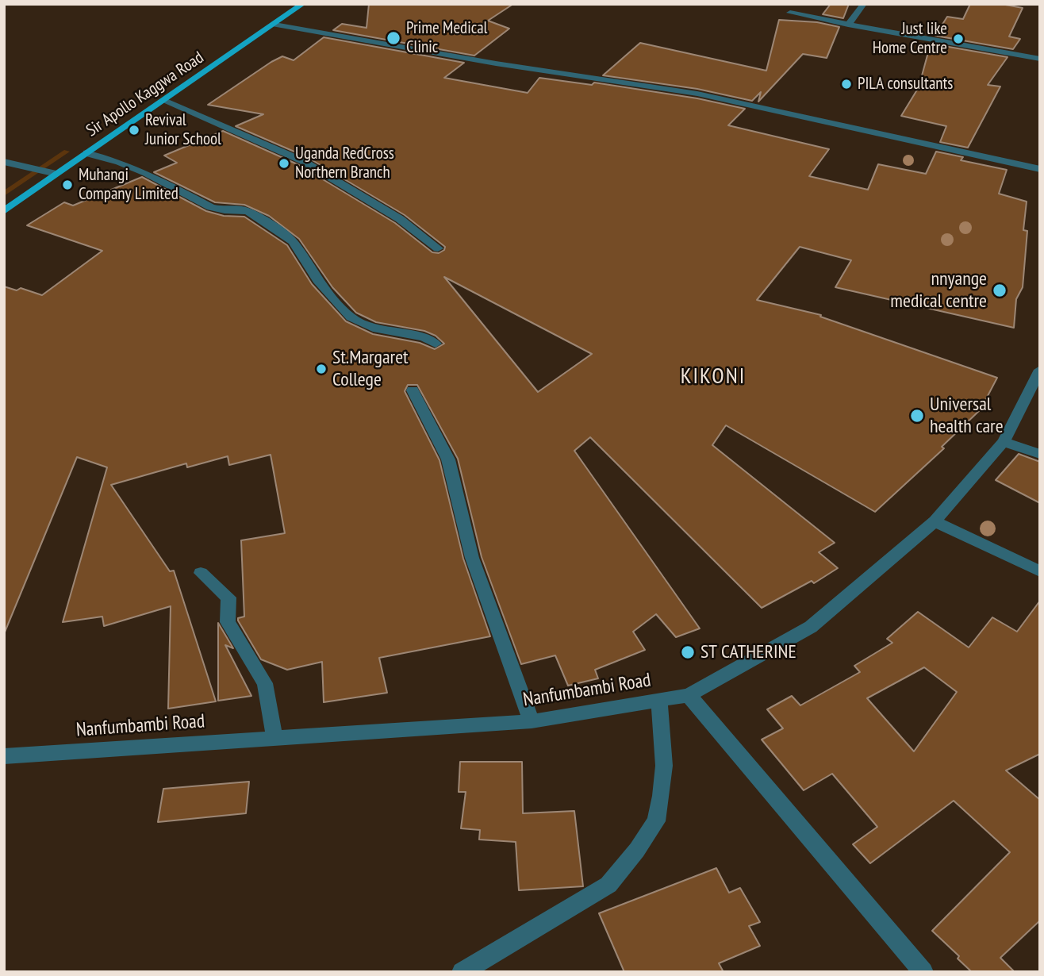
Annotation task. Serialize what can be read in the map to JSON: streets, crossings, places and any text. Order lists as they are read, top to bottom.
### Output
{
  "streets": {
    "main road": ["Sir Apollo Kaggwa Road"],
    "street": ["Nanfumbambi Road"]
  },
  "districts": ["KIKONI"],
  "places": [
    "Prime Medical Clinic",
    "Just like Home Centre",
    "PILA consultants",
    "Revival Junior School",
    "Uganda RedCross Northern Branch",
    "Muhangi Company Limited",
    "nnyange medical centre",
    "St.Margaret College",
    "Universal health care",
    "ST CATHERINE"
  ]
}
